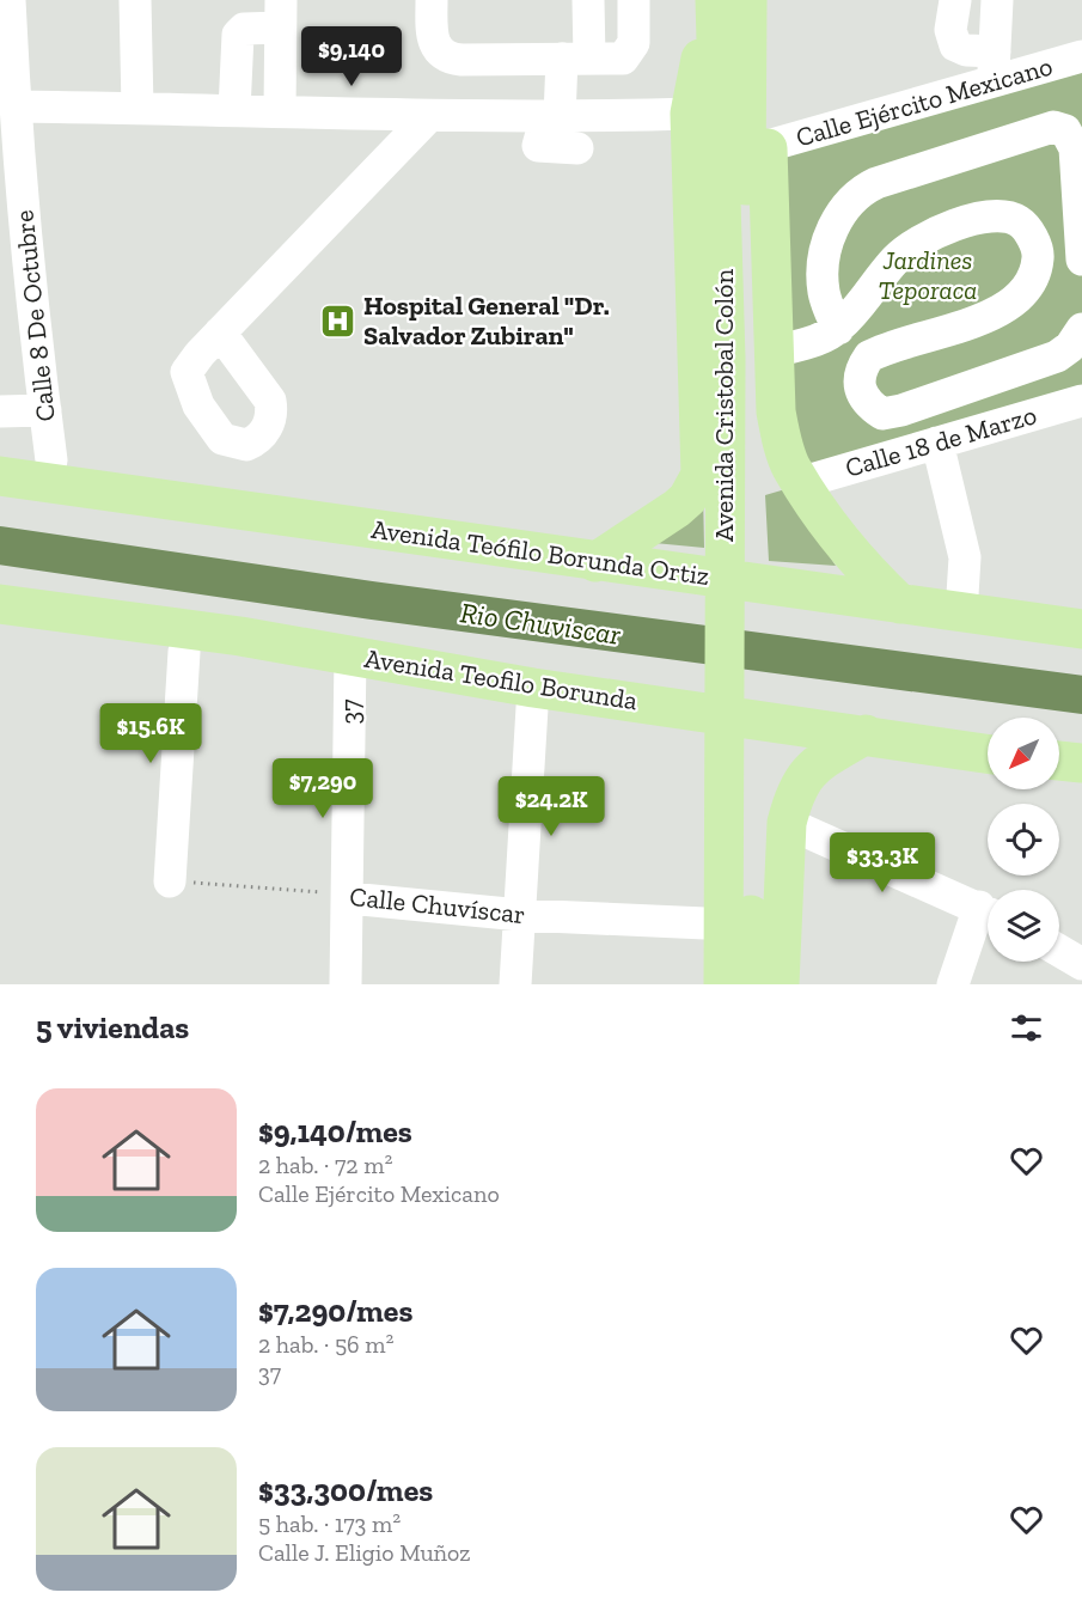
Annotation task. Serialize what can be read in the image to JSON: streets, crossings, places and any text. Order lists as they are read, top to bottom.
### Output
{
  "streets": {
    "main road": ["Avenida Cristobal Colón", "Avenida Teófilo Borunda Ortiz", "Avenida Teofilo Borunda"],
    "street": [
      "Calle Ejército Mexicano",
      "Calle 8 De Octubre",
      "Calle 18 de Marzo",
      "37",
      "Calle Chuvíscar"
    ]
  },
  "crossings": [
    ["Calle Ejército Mexicano", "Avenida Cristobal Colón"],
    ["Avenida Teofilo Borunda", "37"],
    ["37", "Calle Chuvíscar"]
  ],
  "water": ["Rio Chuviscar"],
  "parks": ["Jardines Teporaca"],
  "places": {
    "hospital": ["Hospital General \"Dr. Salvador Zubiran\""]
  },
  "north": "bottom left",
  "page": {
    "price": [
      "$9,140",
      "$15.6K",
      "$7,290",
      "$24.2K",
      "$33.3K"
    ],
    "heading": "5 viviendas",
    "list": [
      {
        "name": "$9,140/mes",
        "note": "2 hab. · 72 m² · Calle Ejército Mexicano"
      },
      {
        "name": "$7,290/mes",
        "note": "2 hab. · 56 m² · 37"
      },
      {
        "name": "$33,300/mes",
        "note": "5 hab. · 173 m² · Calle J. Eligio Muñoz"
      }
    ]
  }
}
